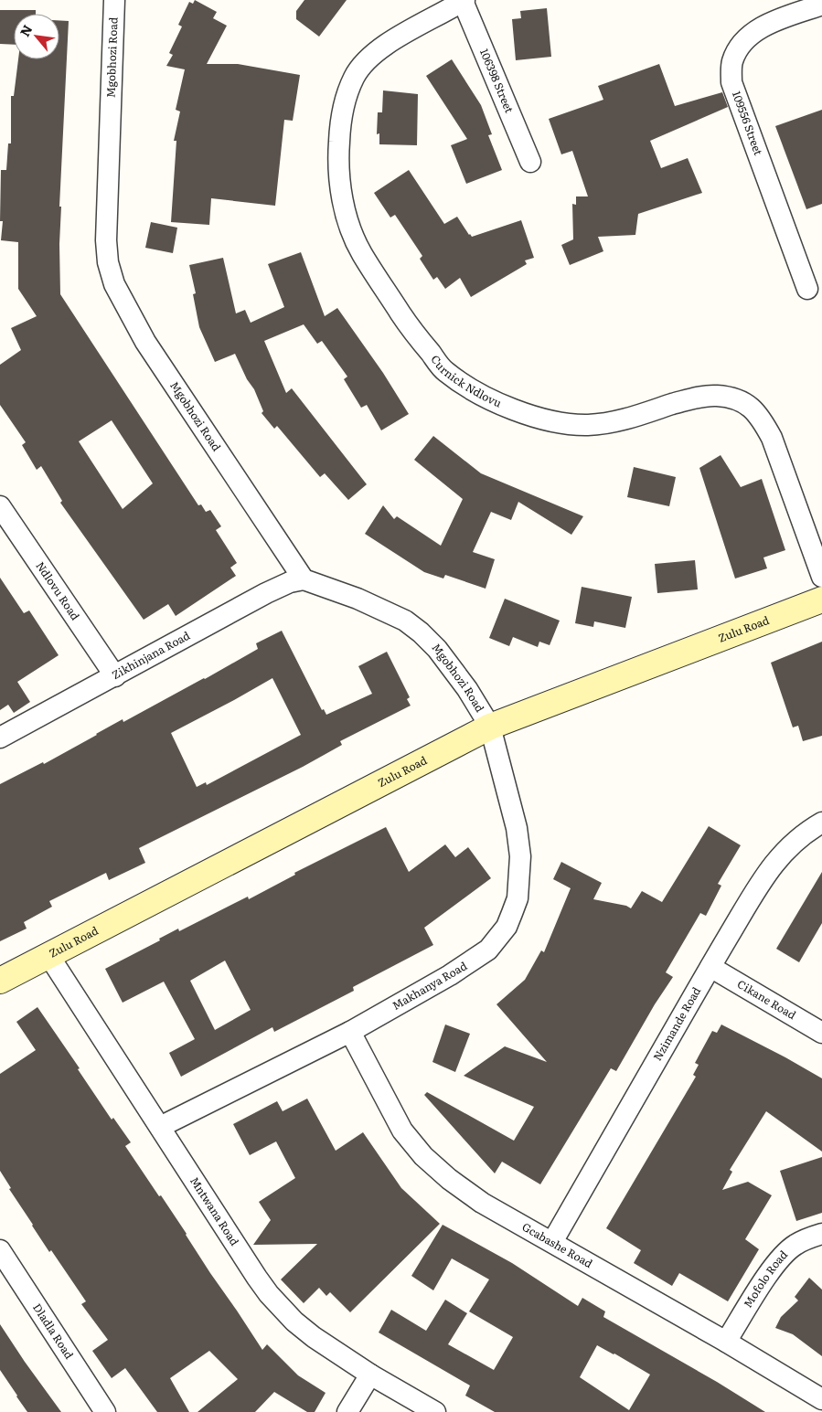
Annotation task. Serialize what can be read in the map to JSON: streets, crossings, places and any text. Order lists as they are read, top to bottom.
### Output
{
  "streets": {
    "street": [
      "Mgobhozi Road",
      "106398 Street",
      "109556 Street",
      "Curnick Ndlovu",
      "Ndlovu Road",
      "Zulu Road",
      "Zikhinjana Road",
      "Makhanya Road",
      "Cikane Road",
      "Nzimande Road",
      "Mntwana Road",
      "Gcabashe Road",
      "Mofolo Road",
      "Dladla Road"
    ]
  },
  "crossings": [
    ["Mgobhozi Road", "Zulu Road"],
    ["Mgobhozi Road", "Zikhinjana Road"],
    ["Mgobhozi Road", "Makhanya Road"],
    ["106398 Street", "Curnick Ndlovu"],
    ["Ndlovu Road", "Zikhinjana Road"],
    ["Zulu Road", "Makhanya Road"],
    ["Zulu Road", "Mntwana Road"],
    ["Makhanya Road", "Mntwana Road"],
    ["Makhanya Road", "Gcabashe Road"],
    ["Cikane Road", "Nzimande Road"],
    ["Nzimande Road", "Gcabashe Road"],
    ["Gcabashe Road", "Mofolo Road"]
  ],
  "north": "top left"
}
